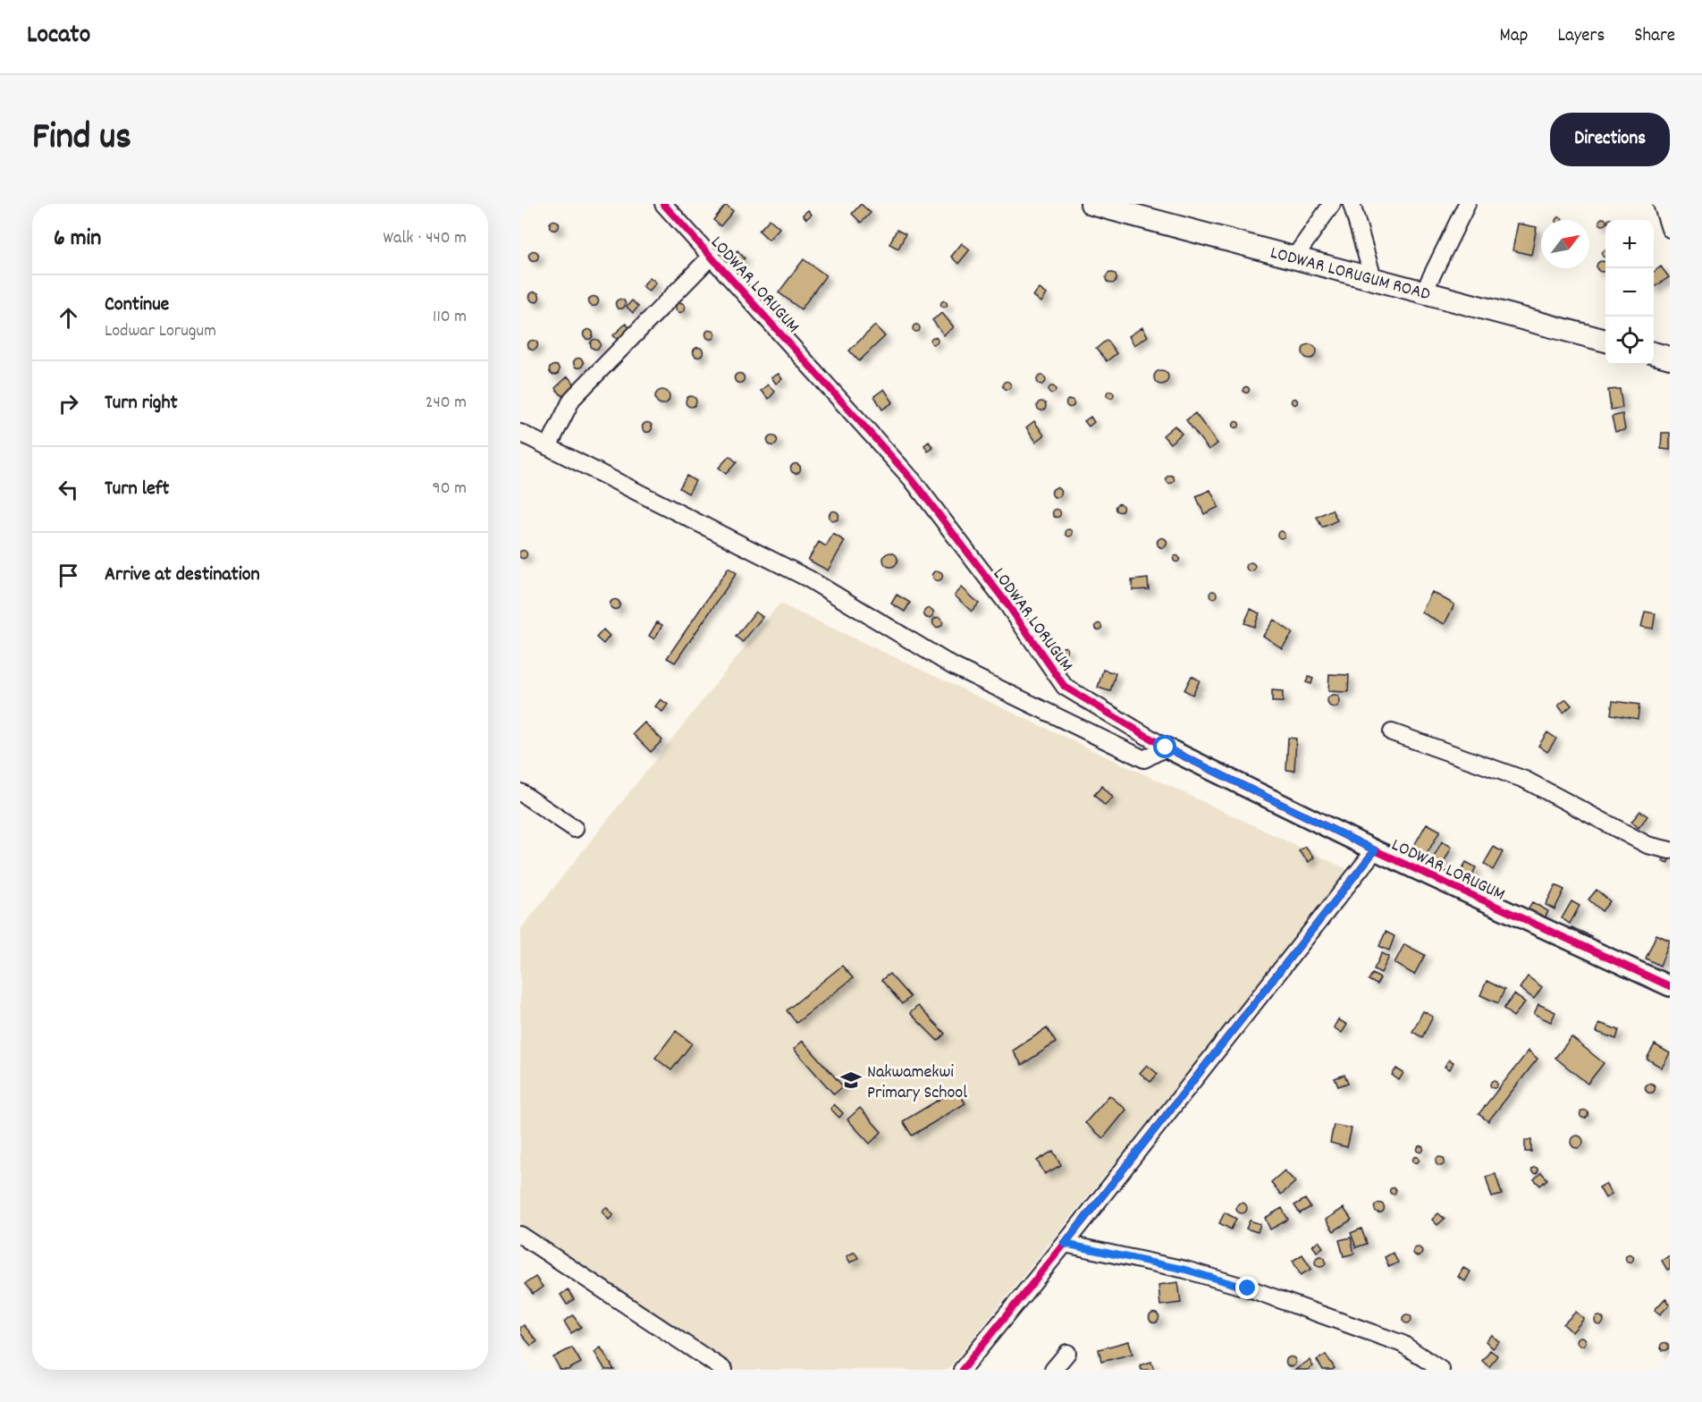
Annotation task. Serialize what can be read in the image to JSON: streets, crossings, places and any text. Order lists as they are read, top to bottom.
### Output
{
  "streets": {
    "main road": ["LODWAR LORUGUM ROAD"],
    "street": ["LODWAR LORUGUM"]
  },
  "places": {
    "school or university": ["Nakwamekwi Primary School"]
  },
  "north": "top right",
  "page": {
    "header": "Locato",
    "nav": ["Map", "Layers", "Share"],
    "title": "Find us",
    "buttons": "Directions",
    "heading": ["6 min", "Walk · 440 m"],
    "map_buttons": ["+", "−"],
    "list": [
      ["Continue", "Lodwar Lorugum", "110 m"],
      ["Turn right", "240 m"],
      ["Turn left", "90 m"],
      "Arrive at destination"
    ]
  }
}
